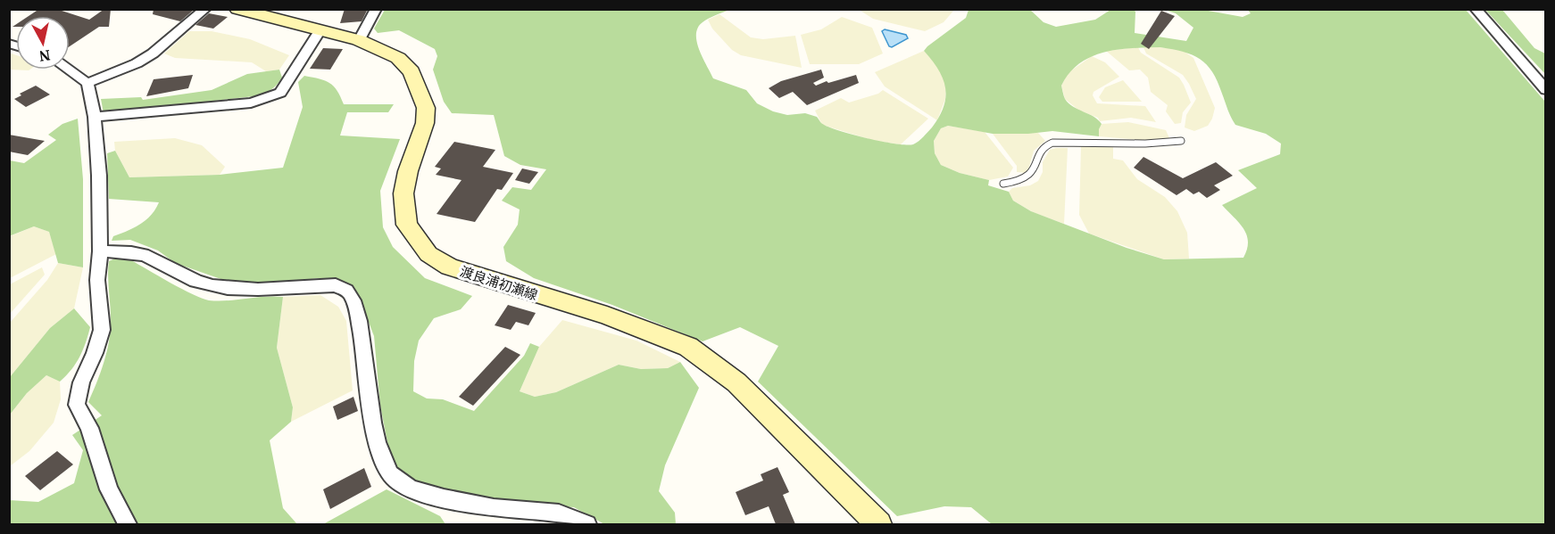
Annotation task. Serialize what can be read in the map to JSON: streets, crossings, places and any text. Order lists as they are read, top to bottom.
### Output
{
  "streets": {
    "main road": ["渡良浦初瀬線"]
  },
  "north": "bottom"
}
